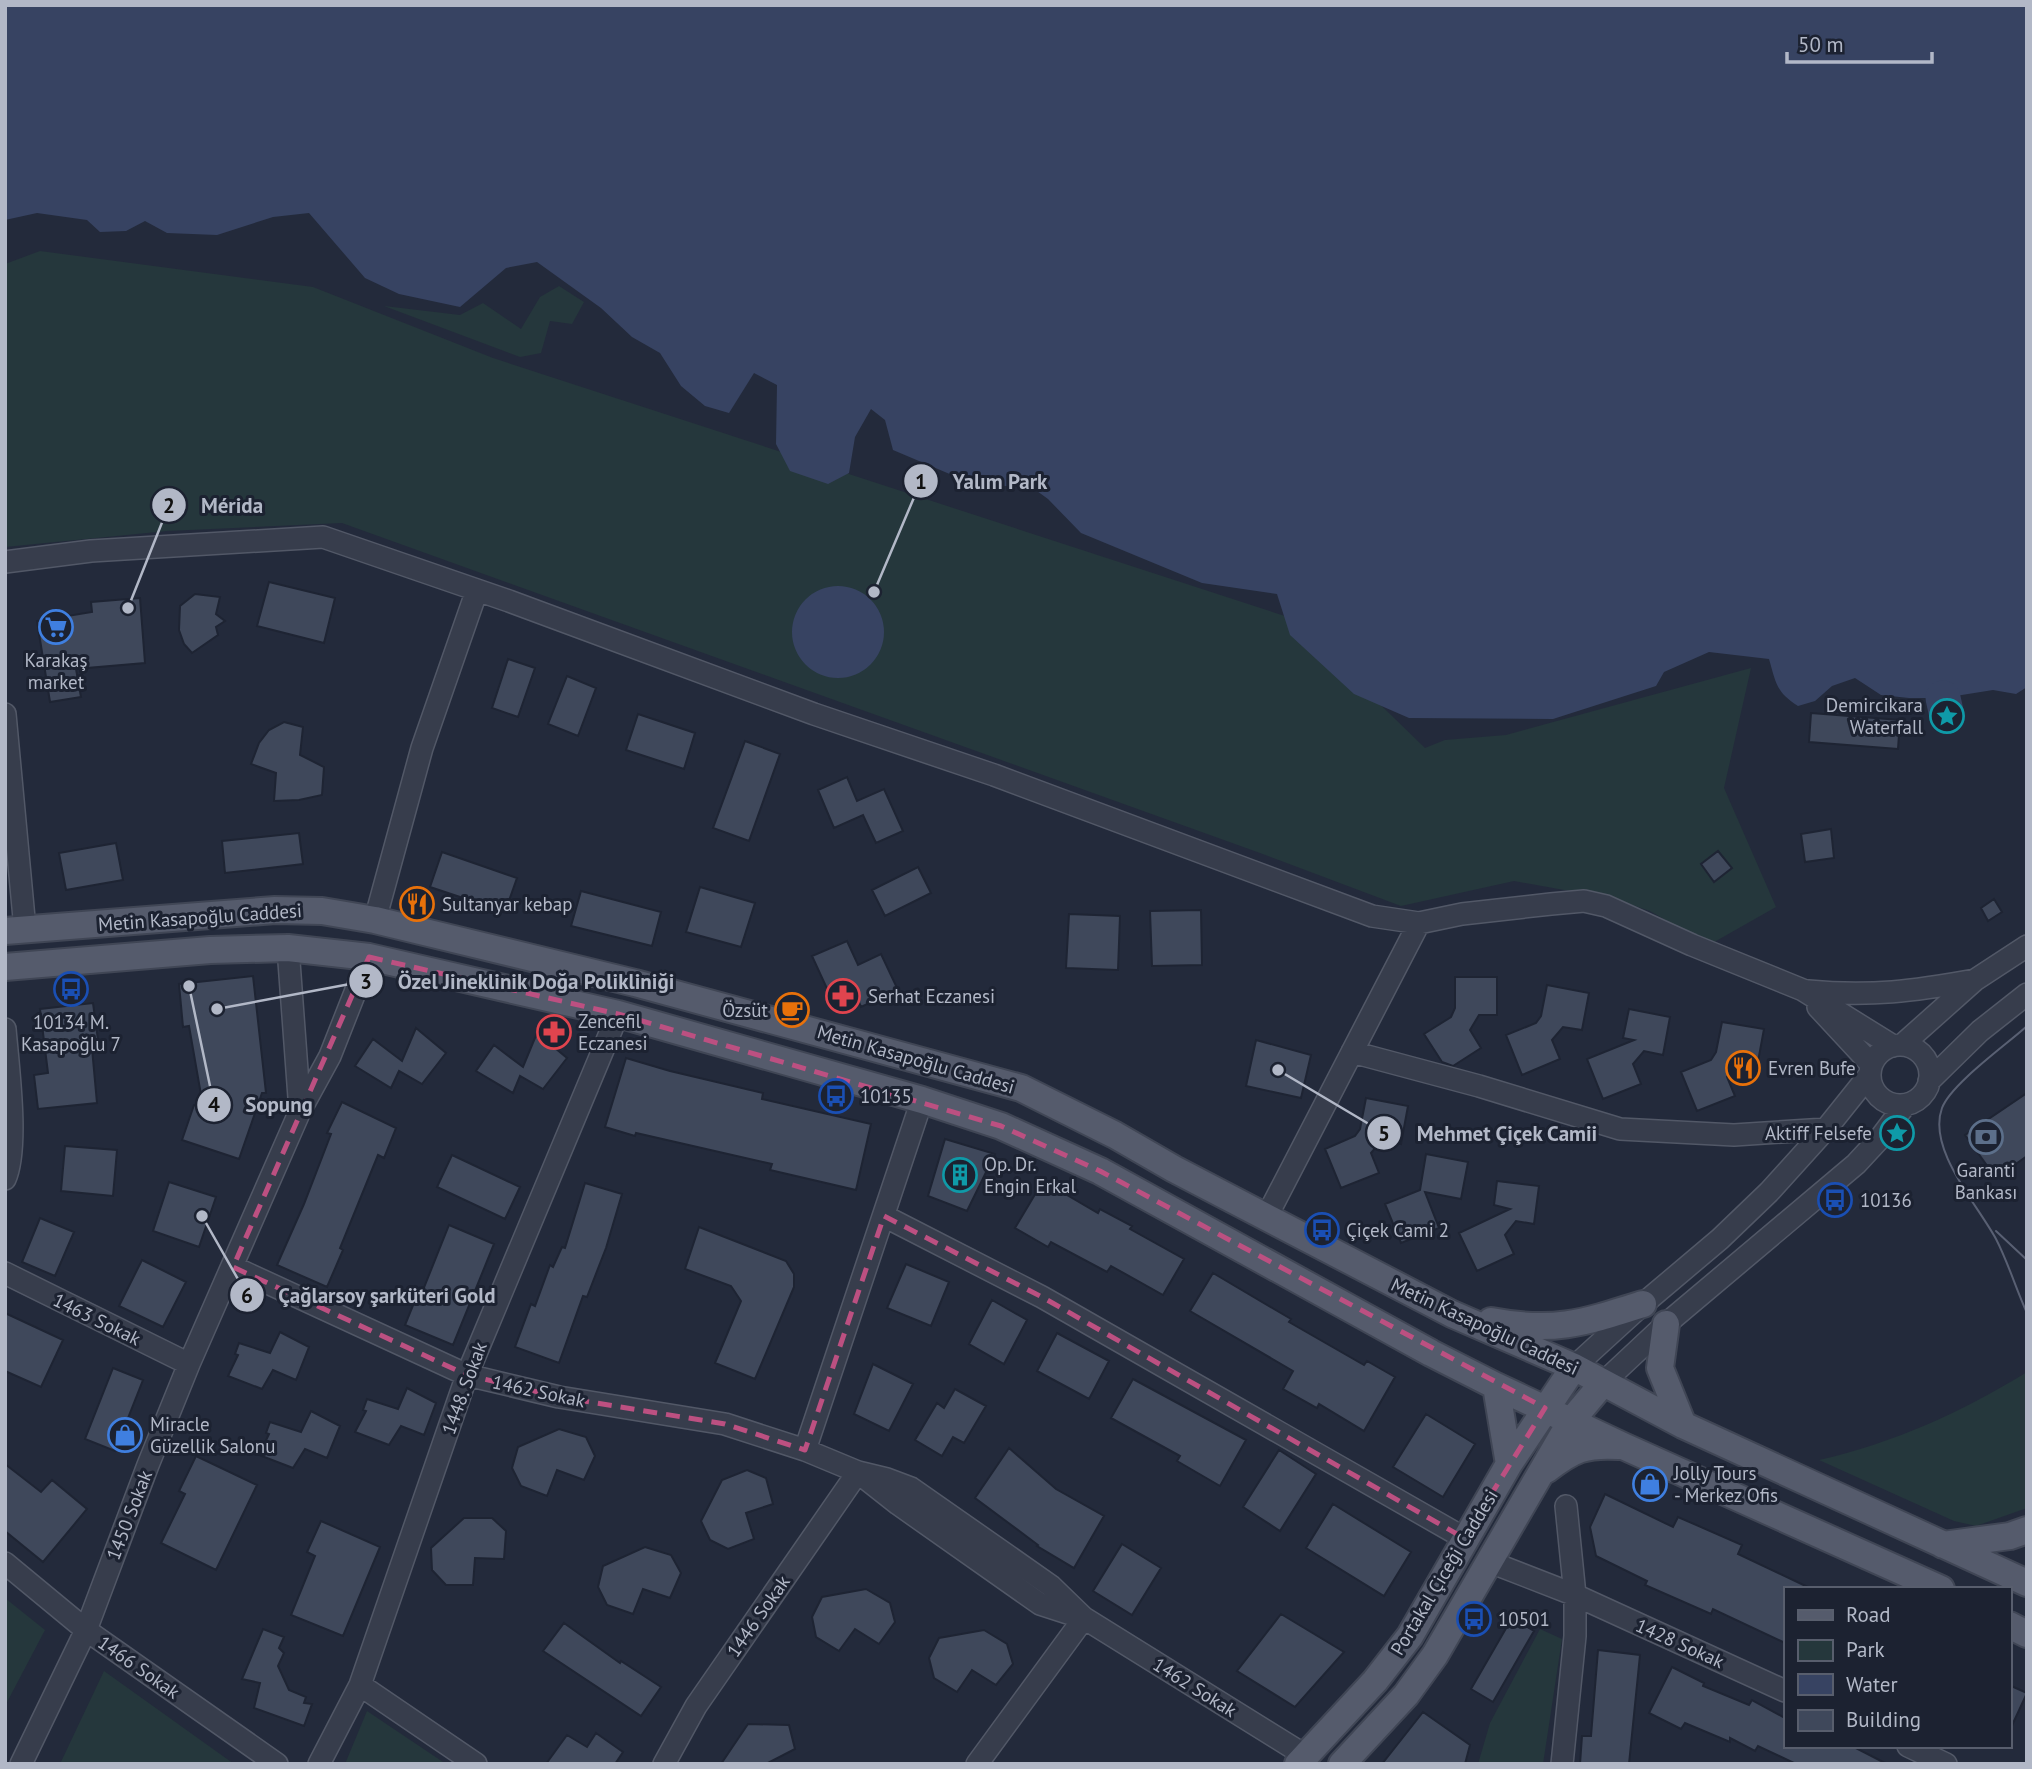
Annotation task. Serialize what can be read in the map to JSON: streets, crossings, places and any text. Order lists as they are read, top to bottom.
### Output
{
  "streets": {
    "main road": ["Metin Kasapoğlu Caddesi", "Portakal Çiceği Caddesi"],
    "street": [
      "1463 Sokak",
      "1448. Sokak",
      "1462 Sokak",
      "1450 Sokak",
      "1446 Sokak",
      "1428 Sokak",
      "1466 Sokak"
    ]
  },
  "crossings": [
    ["Metin Kasapoğlu Caddesi", "1448. Sokak"],
    ["Metin Kasapoğlu Caddesi", "1450 Sokak"],
    ["Metin Kasapoğlu Caddesi", "Portakal Çiceği Caddesi"],
    ["1463 Sokak", "1450 Sokak"],
    ["1448. Sokak", "1462 Sokak"],
    ["1462 Sokak", "1450 Sokak"],
    ["1462 Sokak", "Portakal Çiceği Caddesi"],
    ["1462 Sokak", "1446 Sokak"],
    ["1450 Sokak", "1466 Sokak"],
    ["Portakal Çiceği Caddesi", "1428 Sokak"]
  ],
  "places": {
    "other": [
      "Yalım Park",
      "Mérida",
      "Sopung",
      "Özel Jineklinik Doğa Polikliniği",
      "Mehmet Çiçek Camii",
      "Çağlarsoy şarküteri Gold"
    ],
    "supermarket": ["Karakaş market"],
    "place": ["Demircikara Waterfall", "Aktiff Felsefe"],
    "restaurant": ["Sultanyar kebap", "Evren Bufe"],
    "bus stop": [
      "10134 M. Kasapoğlu 7",
      "10135",
      "10136",
      "Çiçek Cami 2",
      "10501"
    ],
    "pharmacy": ["Serhat Eczanesi", "Zencefil Eczanesi"],
    "cafe": ["Özsüt"],
    "bank": ["Garanti Bankası"],
    "building": ["Op. Dr. Engin Erkal"],
    "shop": ["Miracle Güzellik Salonu", "Jolly Tours - Merkez Ofis"]
  },
  "legend": [
    "Road",
    "Park",
    "Water",
    "Building"
  ],
  "scale_bar": "50 m"
}
